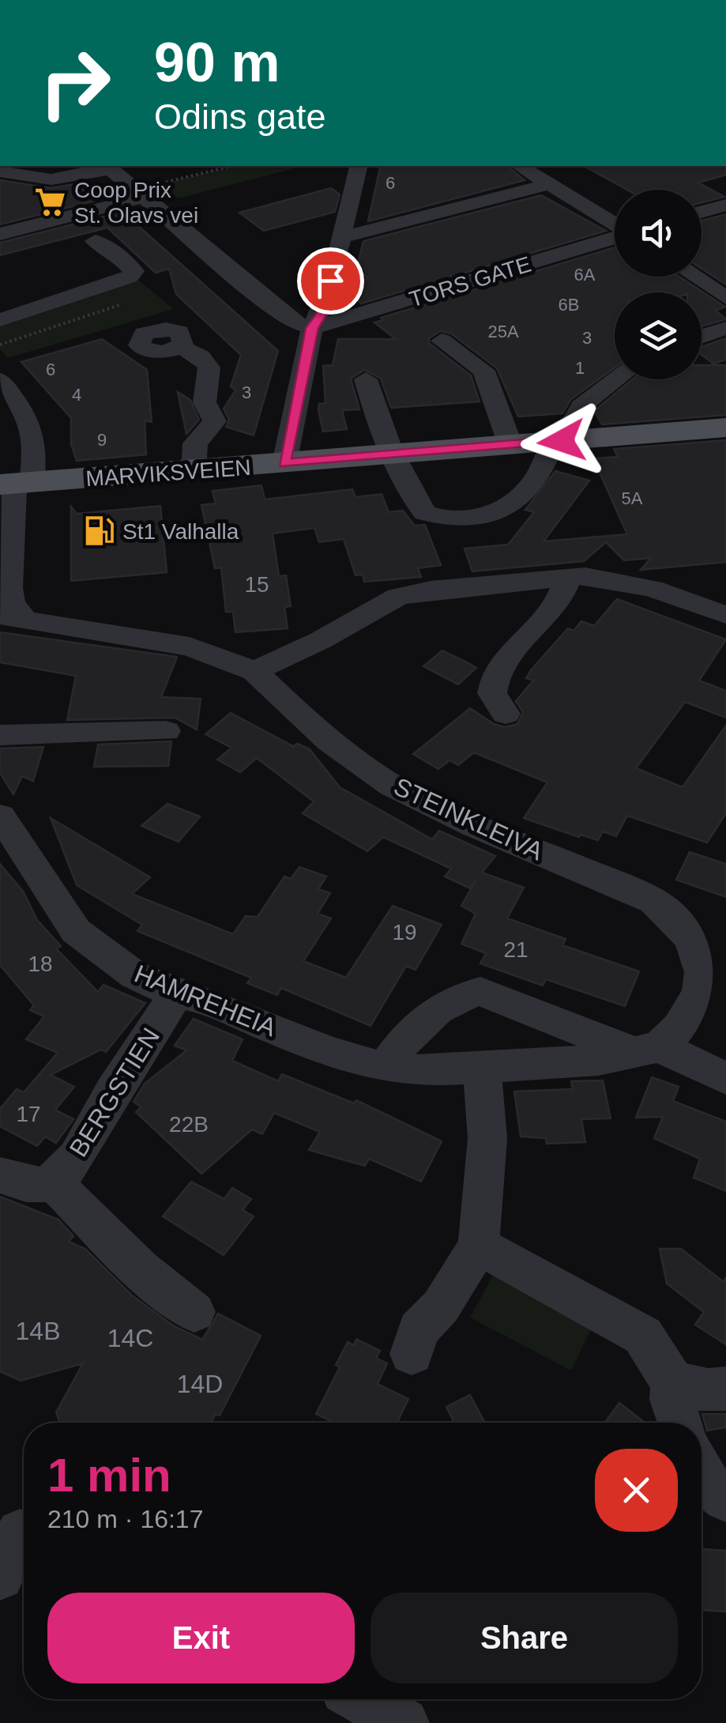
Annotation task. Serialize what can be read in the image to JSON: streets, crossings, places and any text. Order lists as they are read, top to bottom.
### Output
{
  "streets": {
    "main road": ["MARVIKSVEIEN"],
    "street": [
      "TORS GATE",
      "STEINKLEIVA",
      "HAMREHEIA",
      "BERGSTIEN"
    ]
  },
  "crossings": [
    ["STEINKLEIVA", "HAMREHEIA"],
    ["HAMREHEIA", "BERGSTIEN"]
  ],
  "places": {
    "supermarket": ["Coop Prix St. Olavs vei"],
    "fuel station": ["St1 Valhalla"]
  },
  "house_numbers": [
    "6",
    "6A",
    "6B",
    "25A",
    "3",
    "1",
    "6",
    "3",
    "4",
    "9",
    "5A",
    "15",
    "19",
    "21",
    "18",
    "17",
    "22B",
    "14B",
    "14C",
    "14D"
  ],
  "page": {
    "turn": ["90 m", "Odins gate"],
    "heading": ["1 min", "210 m · 16:17"],
    "buttons": ["Exit", "Share"]
  }
}
